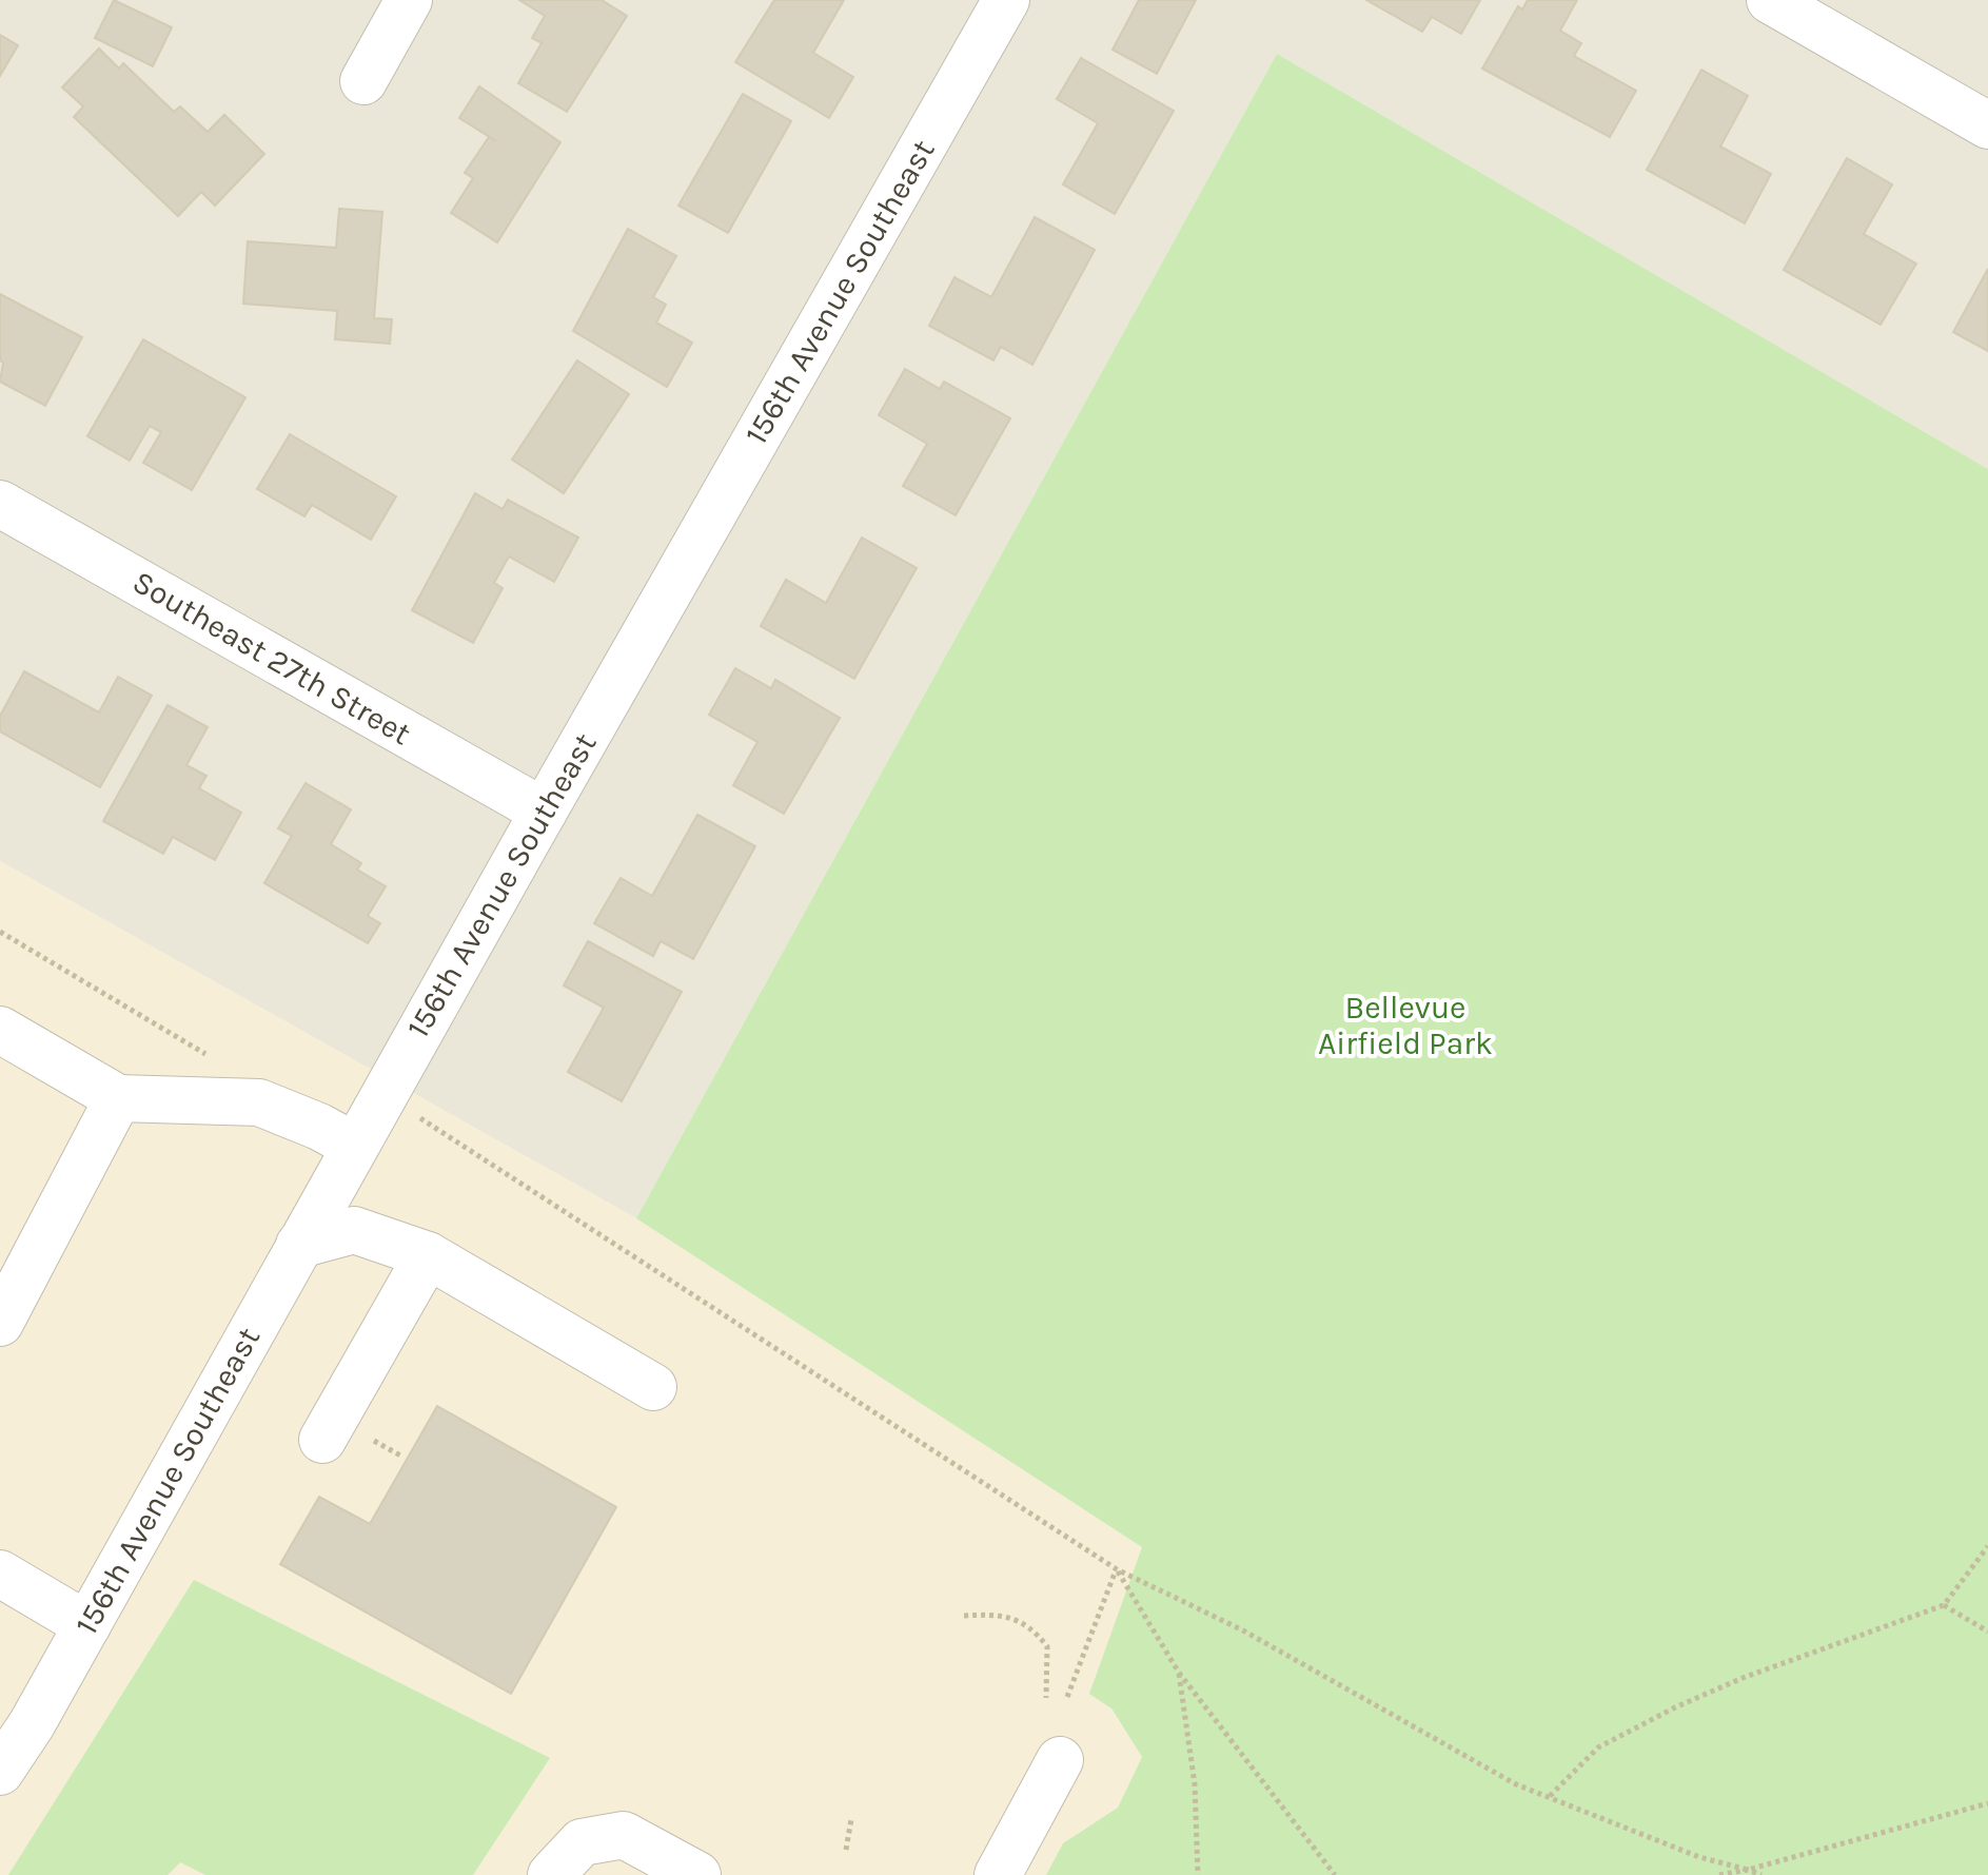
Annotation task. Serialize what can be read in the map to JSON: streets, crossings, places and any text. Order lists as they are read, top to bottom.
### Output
{
  "streets": {
    "street": ["156th Avenue Southeast", "Southeast 27th Street"]
  },
  "crossings": [
    ["156th Avenue Southeast", "Southeast 27th Street"]
  ],
  "parks": ["Bellevue Airfield Park"]
}
